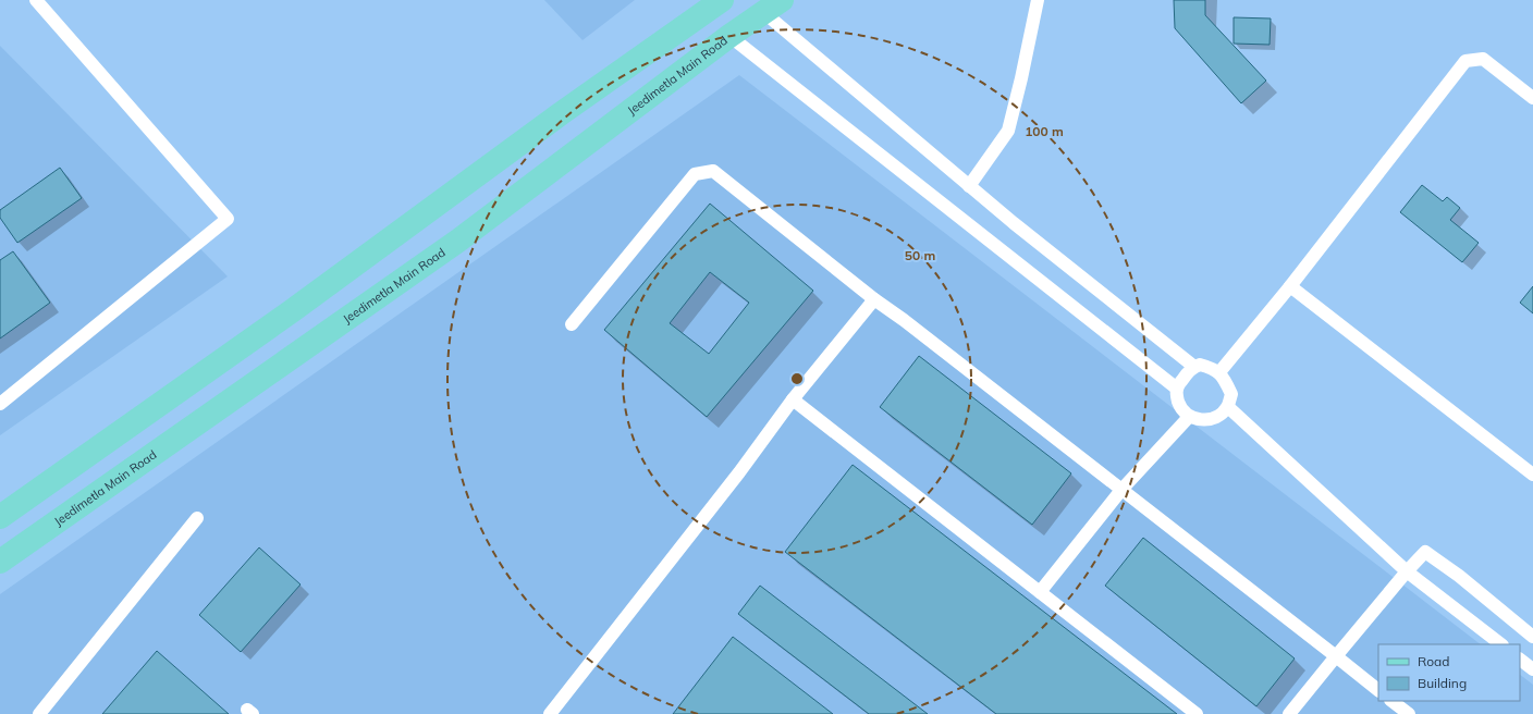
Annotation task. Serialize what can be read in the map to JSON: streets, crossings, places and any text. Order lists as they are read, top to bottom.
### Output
{
  "streets": {
    "main road": ["Jeedimetla Main Road"]
  },
  "legend": ["Road", "Building"],
  "rings": ["100 m", "50 m"]
}
